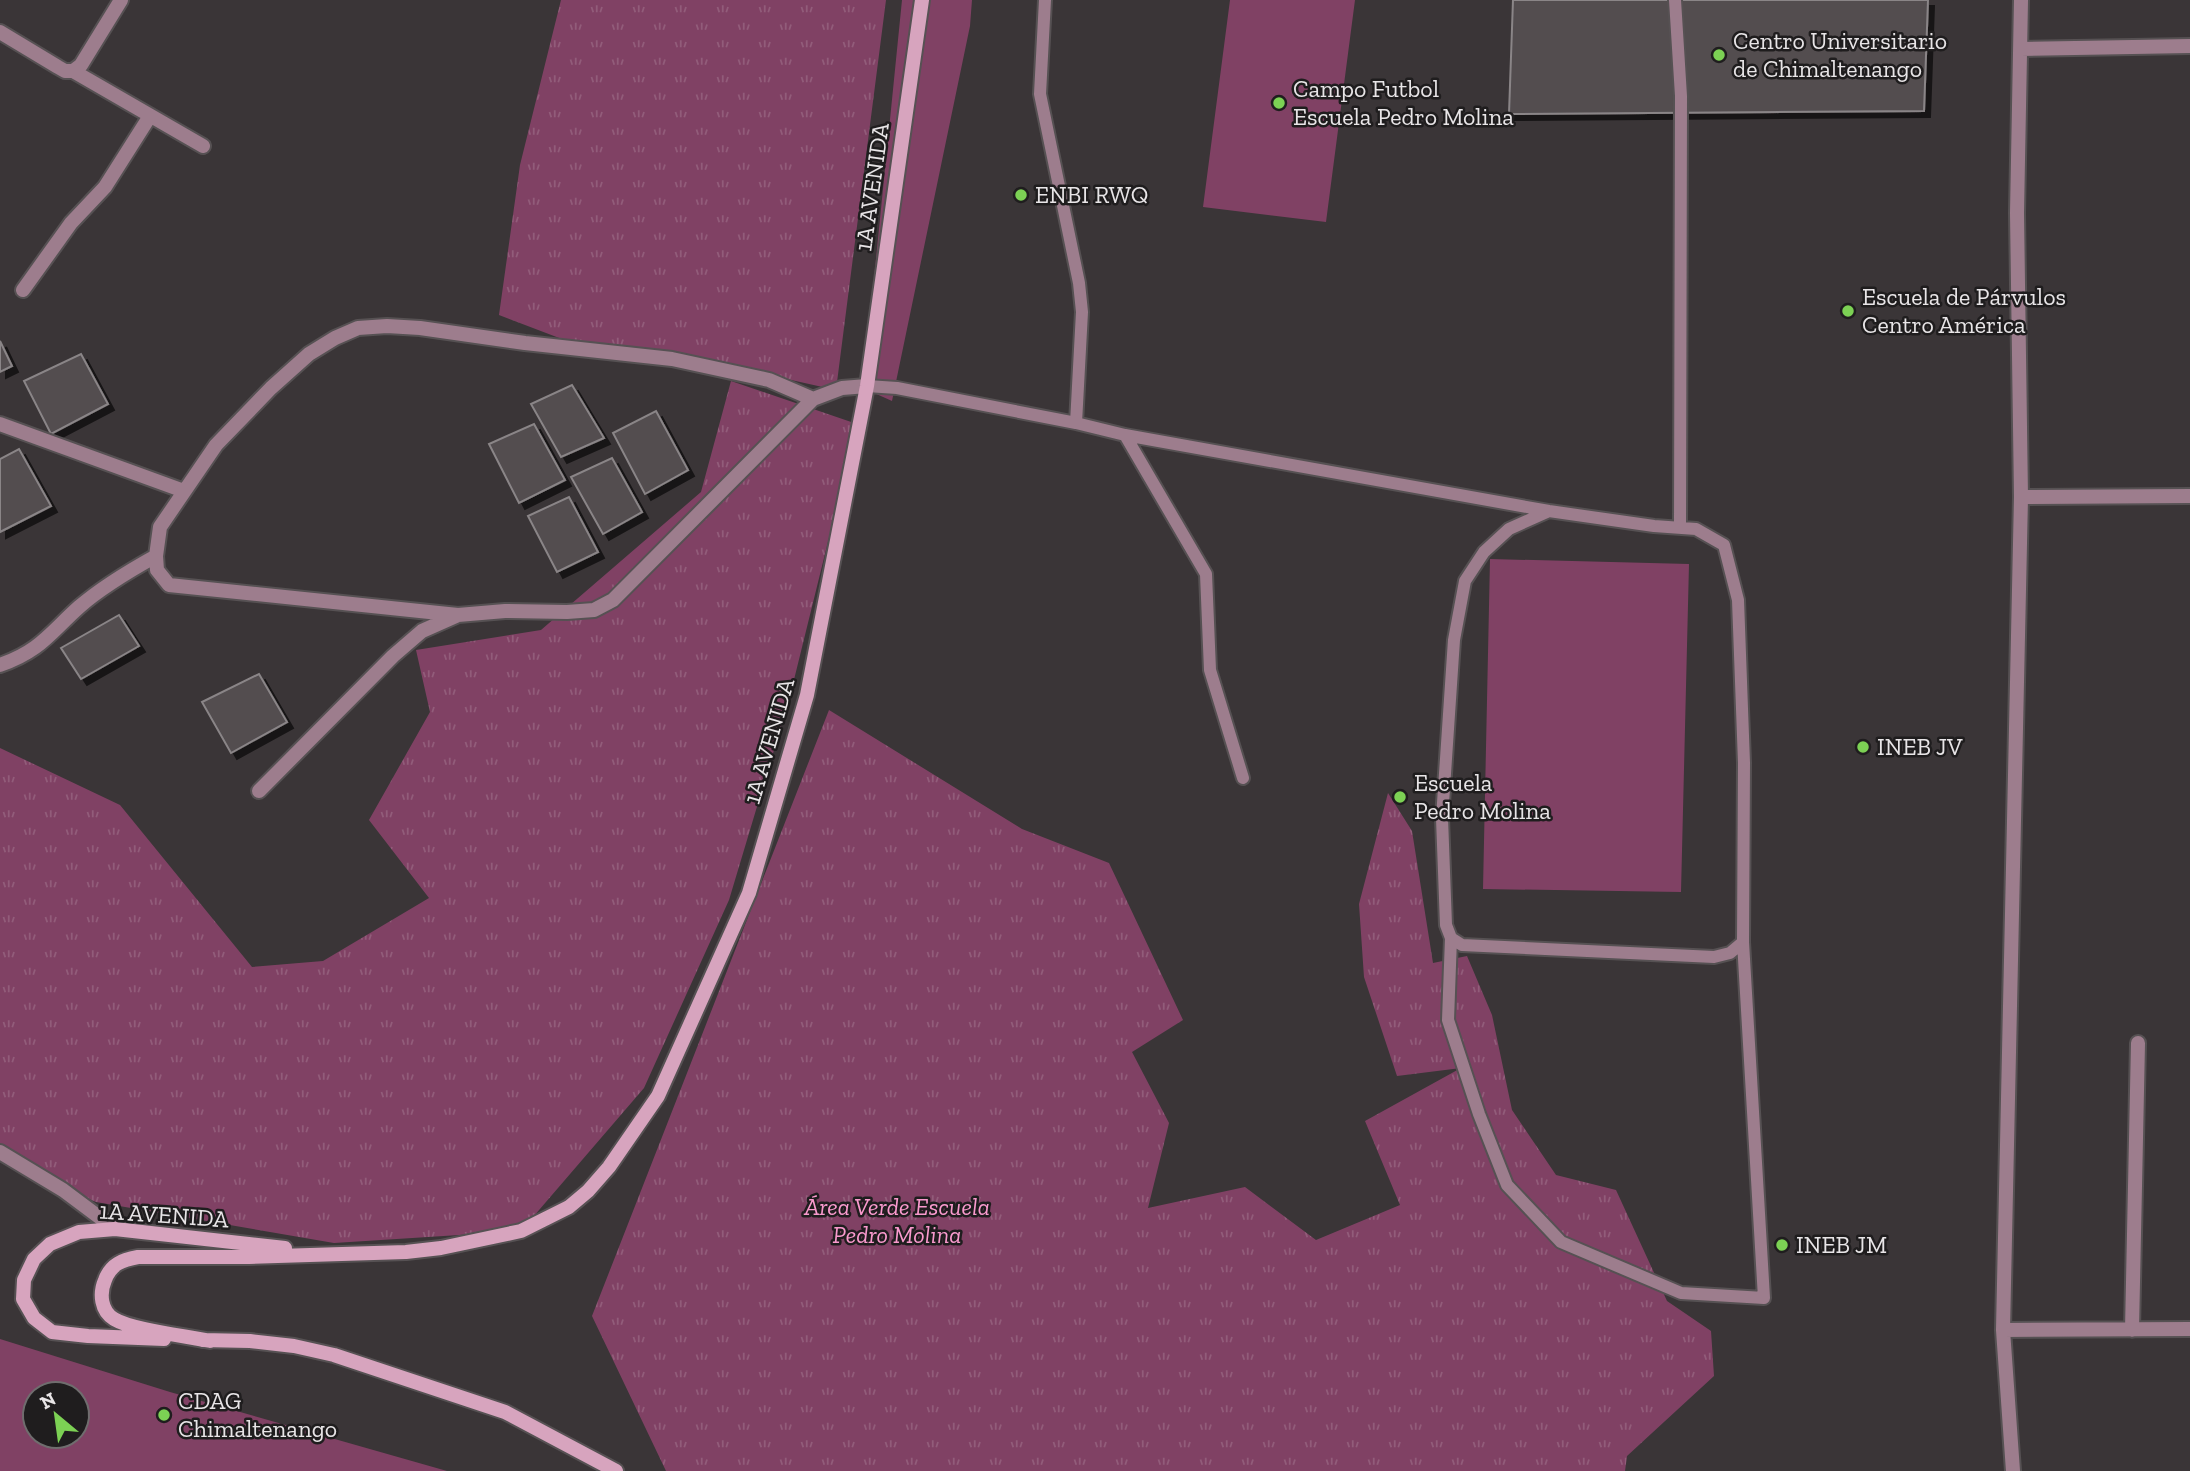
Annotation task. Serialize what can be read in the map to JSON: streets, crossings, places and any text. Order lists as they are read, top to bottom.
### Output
{
  "streets": {
    "main road": ["1A AVENIDA"]
  },
  "parks": ["Área Verde Escuela Pedro Molina"],
  "places": [
    "Centro Universitario de Chimaltenango",
    "Campo Futbol Escuela Pedro Molina",
    "ENBI RWQ",
    "Escuela de Párvulos Centro América",
    "INEB JV",
    "Escuela Pedro Molina",
    "INEB JM",
    "CDAG Chimaltenango"
  ],
  "north": "top left"
}
